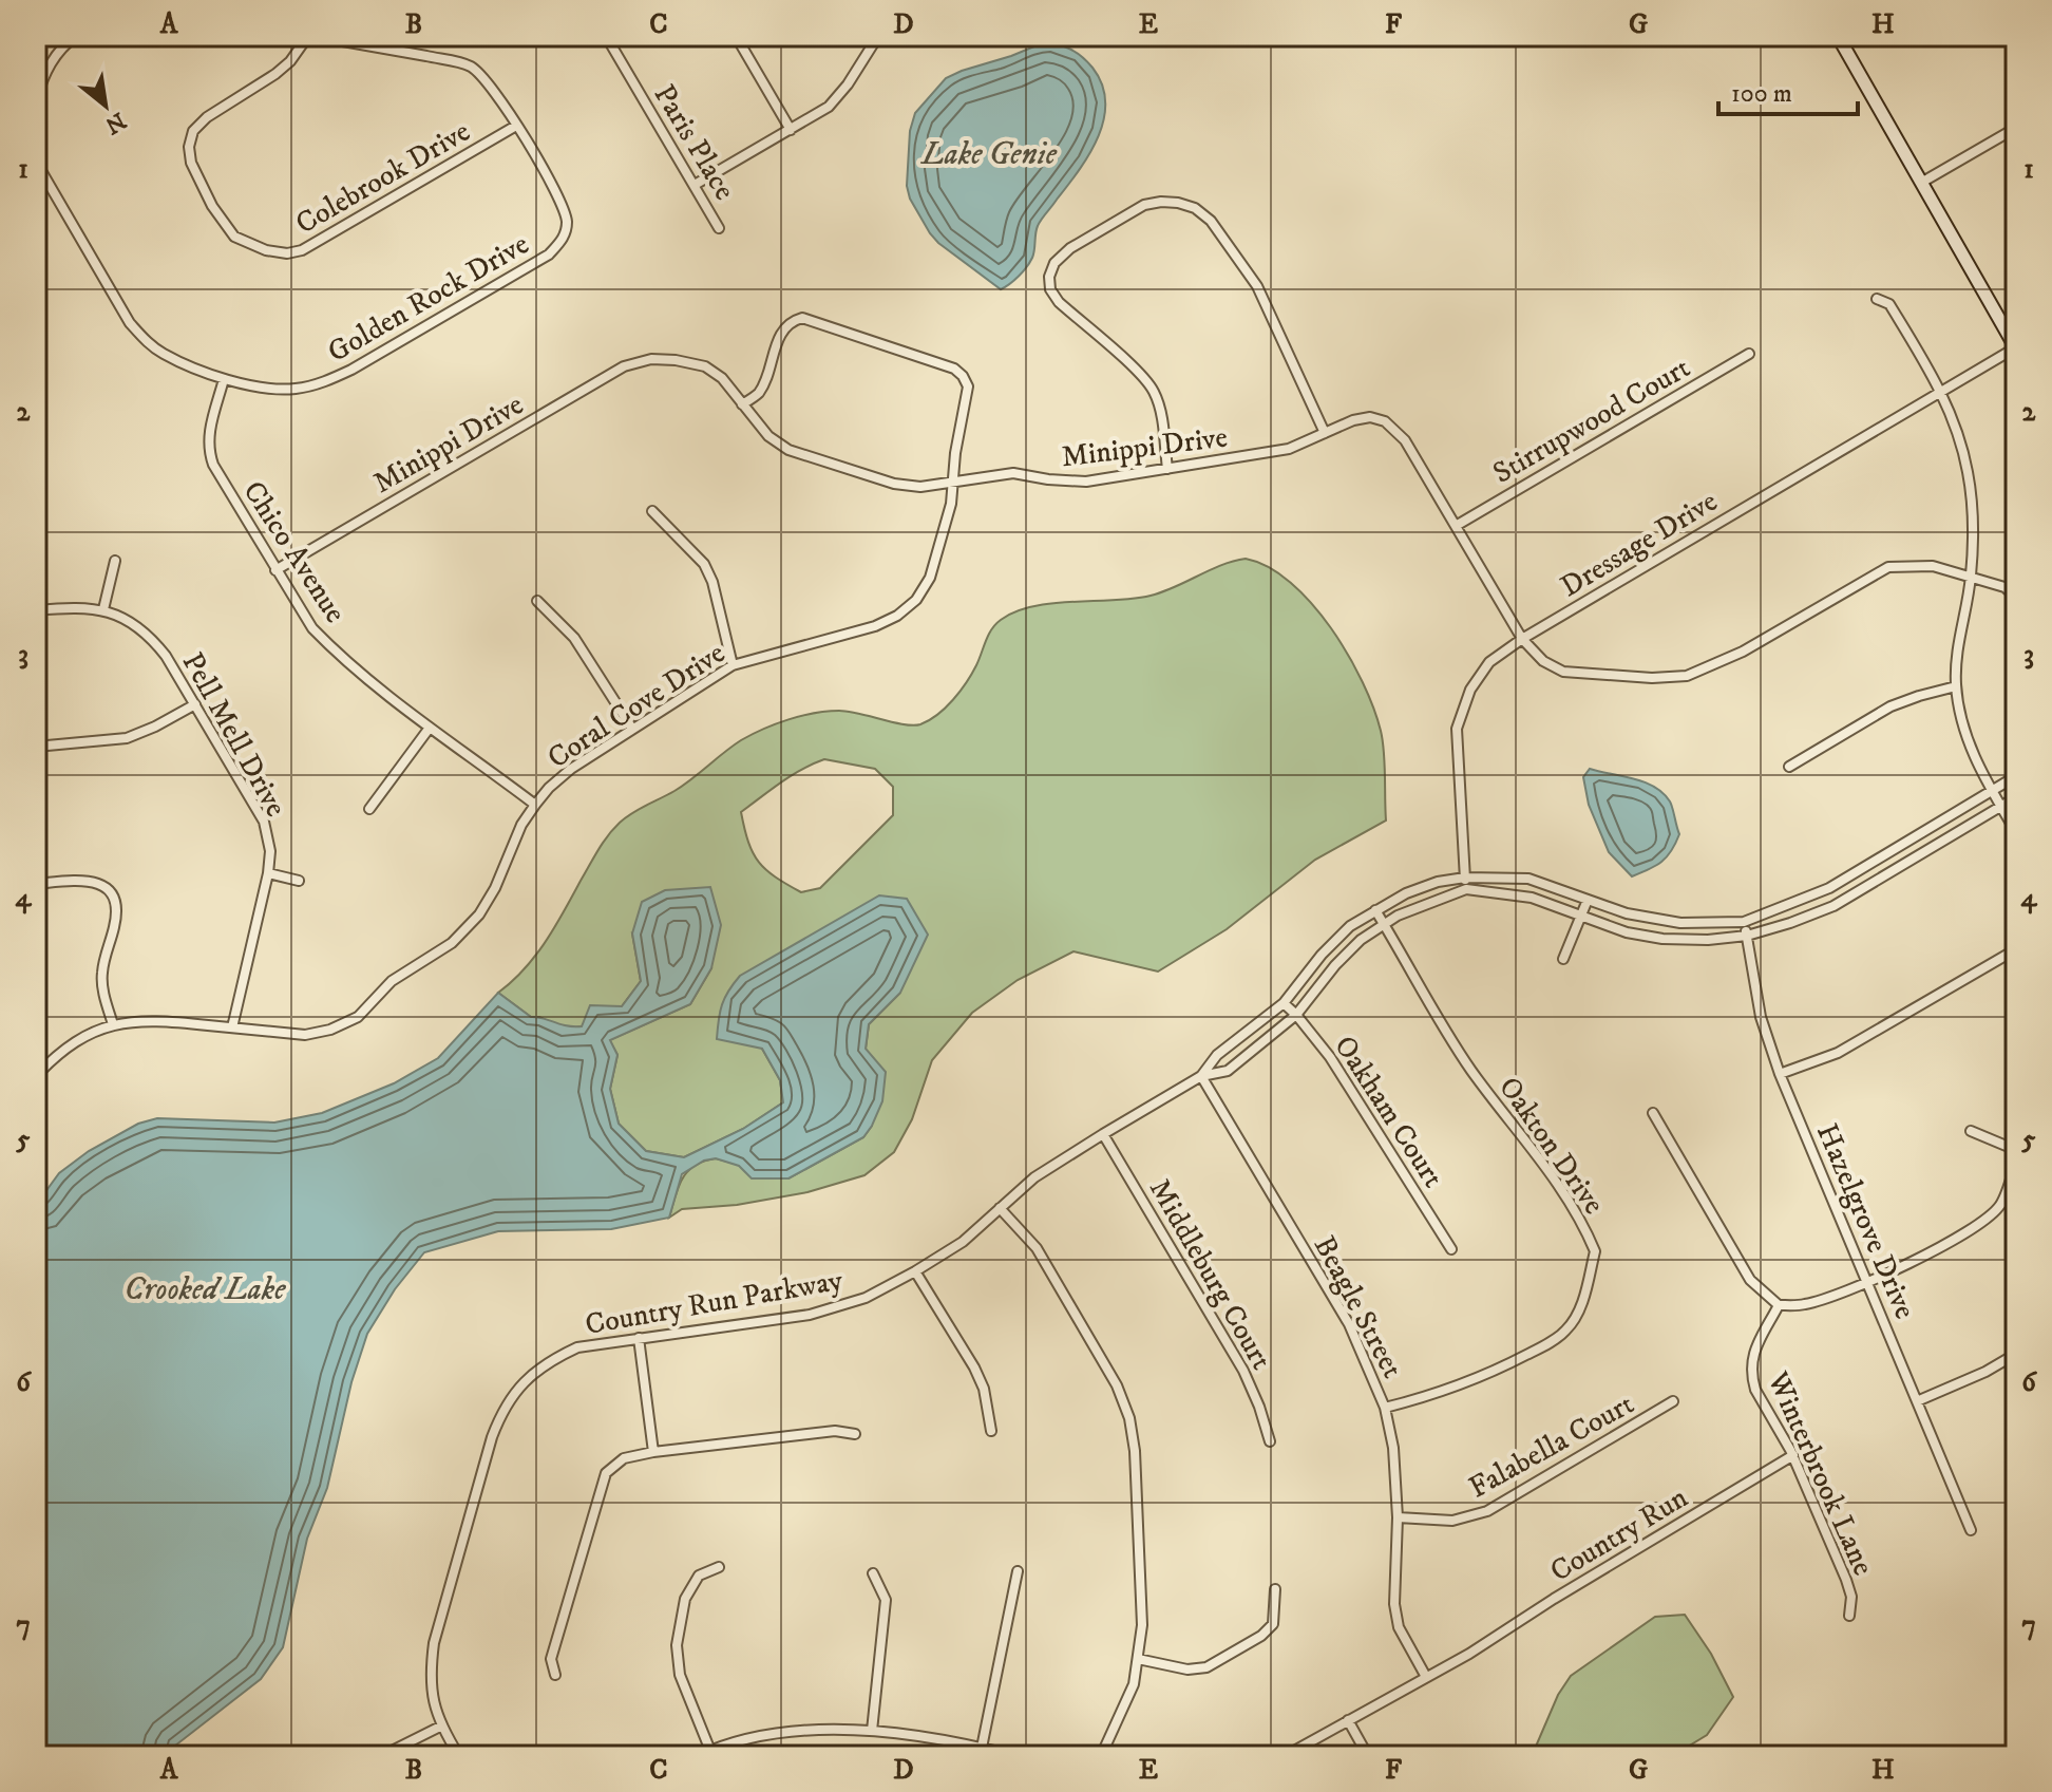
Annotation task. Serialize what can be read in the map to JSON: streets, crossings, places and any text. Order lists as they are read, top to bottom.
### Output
{
  "streets": {
    "street": [
      "Paris Place",
      "Colebrook Drive",
      "Golden Rock Drive",
      "Stirrupwood Court",
      "Minippi Drive",
      "Dressage Drive",
      "Chico Avenue",
      "Coral Cove Drive",
      "Pell Mell Drive",
      "Oakham Court",
      "Oakton Drive",
      "Hazelgrove Drive",
      "Middleburg Court",
      "Country Run Parkway",
      "Beagle Street",
      "Falabella Court",
      "Winterbrook Lane",
      "Country Run"
    ]
  },
  "crossings": [
    ["Colebrook Drive", "Golden Rock Drive"],
    ["Golden Rock Drive", "Chico Avenue"],
    ["Stirrupwood Court", "Minippi Drive"],
    ["Minippi Drive", "Chico Avenue"],
    ["Minippi Drive", "Coral Cove Drive"],
    ["Dressage Drive", "Country Run Parkway"],
    ["Chico Avenue", "Coral Cove Drive"],
    ["Coral Cove Drive", "Pell Mell Drive"],
    ["Oakham Court", "Country Run Parkway"],
    ["Oakton Drive", "Country Run Parkway"],
    ["Oakton Drive", "Beagle Street"],
    ["Hazelgrove Drive", "Country Run Parkway"],
    ["Middleburg Court", "Country Run Parkway"],
    ["Country Run Parkway", "Beagle Street"],
    ["Beagle Street", "Falabella Court"],
    ["Beagle Street", "Country Run"],
    ["Winterbrook Lane", "Country Run"]
  ],
  "water": ["Lake Genie", "Crooked Lake"],
  "scale_bar": "100 m",
  "north": "bottom right",
  "grid": {
    "columns": [
      "A",
      "B",
      "C",
      "D",
      "E",
      "F",
      "G",
      "H"
    ],
    "rows": [
      "1",
      "2",
      "3",
      "4",
      "5",
      "6",
      "7"
    ]
  }
}
